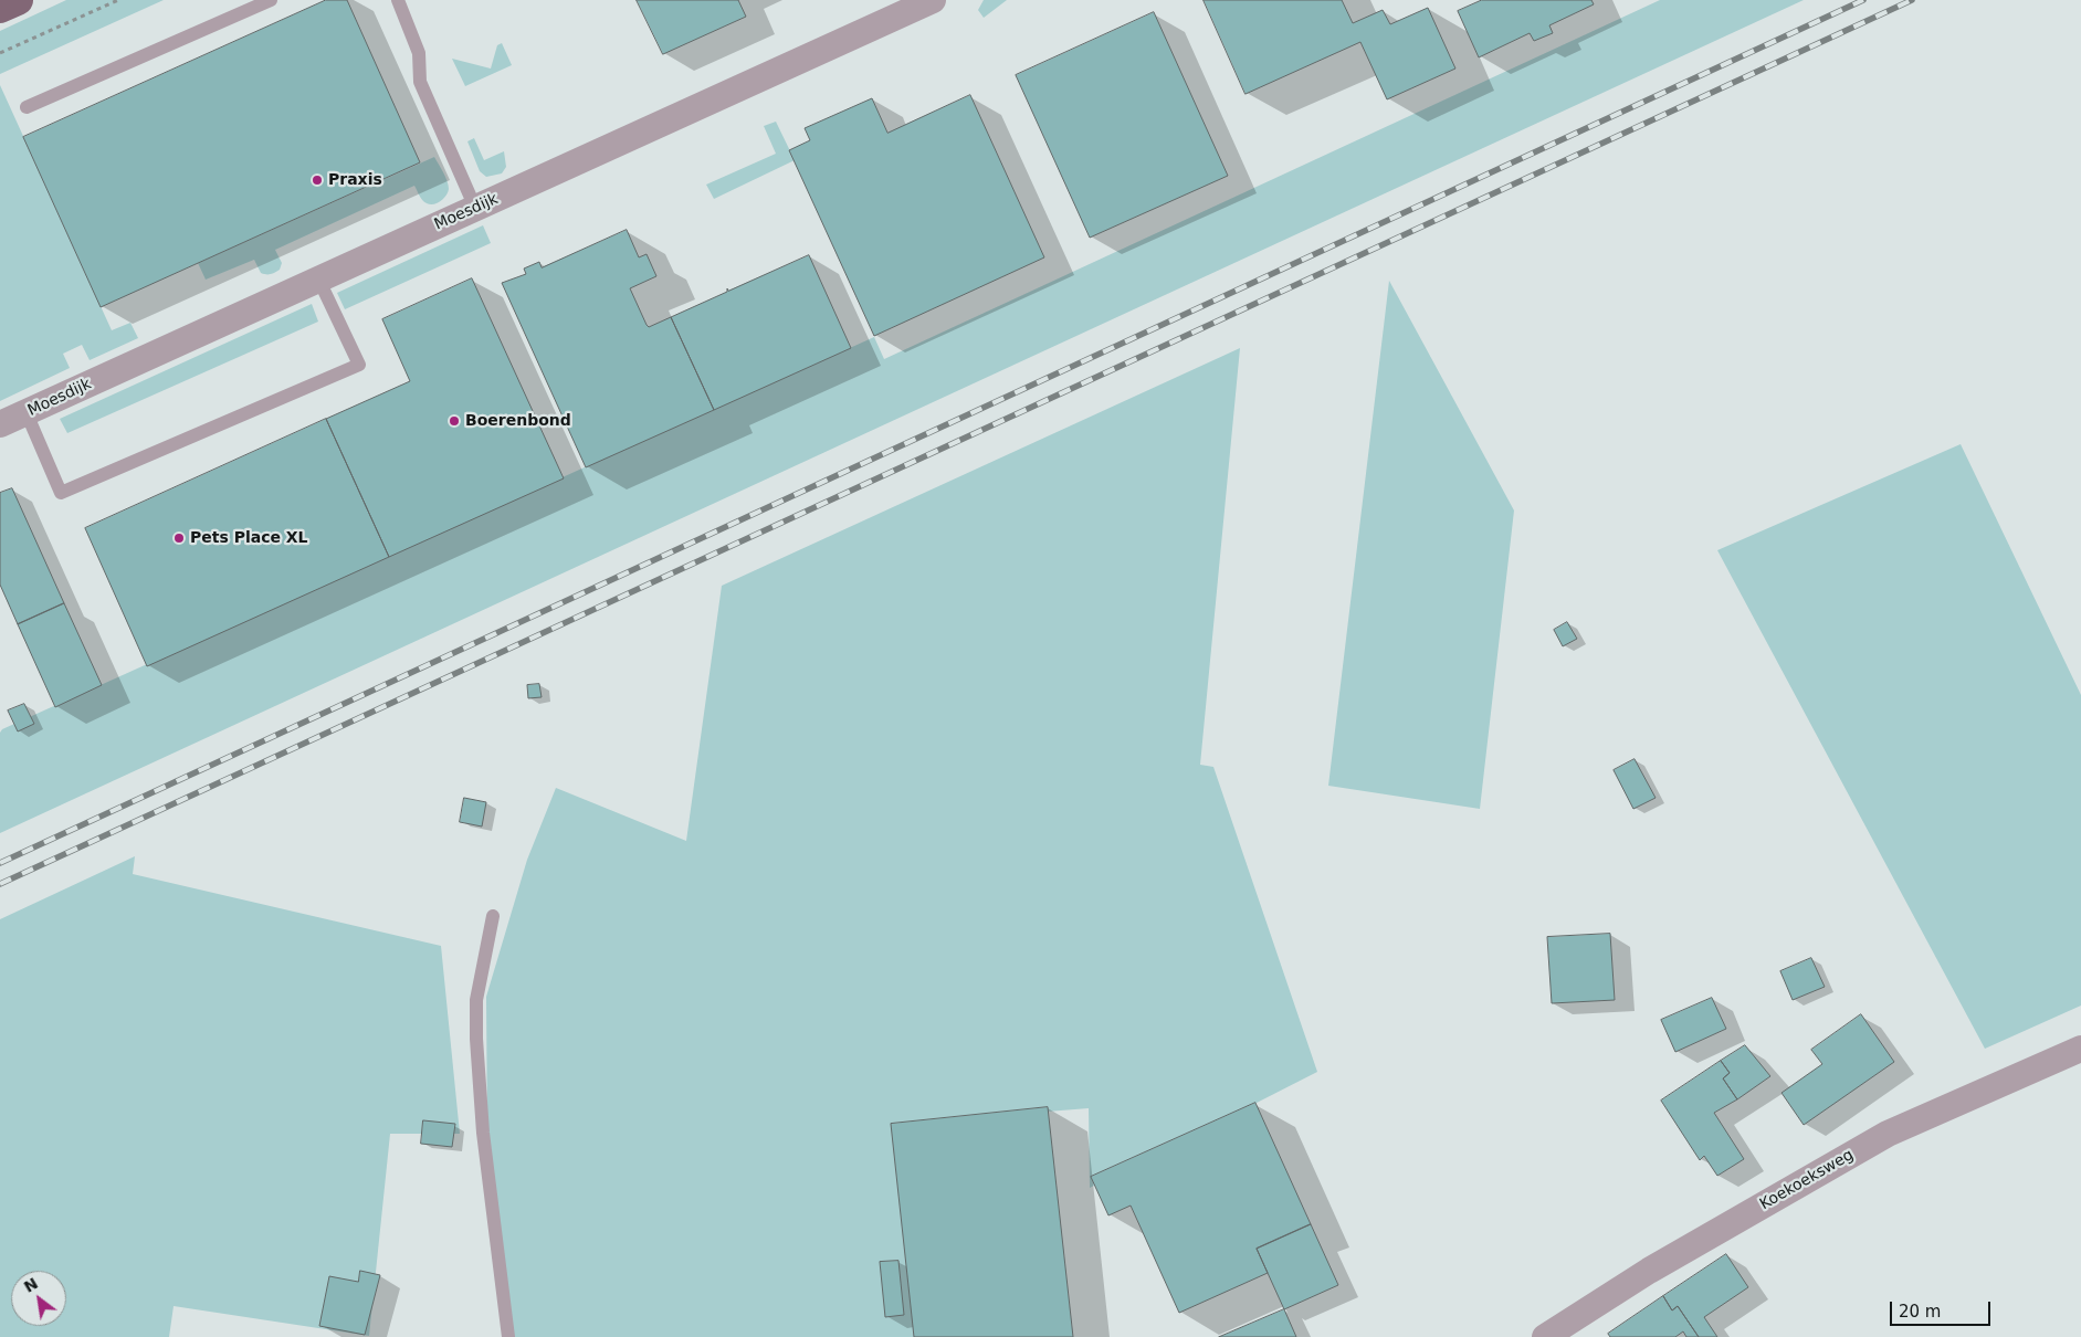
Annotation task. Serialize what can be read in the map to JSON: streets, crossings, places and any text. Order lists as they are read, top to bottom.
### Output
{
  "streets": {
    "street": ["Moesdijk", "Koekoeksweg"]
  },
  "places": ["Praxis", "Boerenbond", "Pets Place XL"],
  "scale_bar": "20 m",
  "north": "top left"
}
